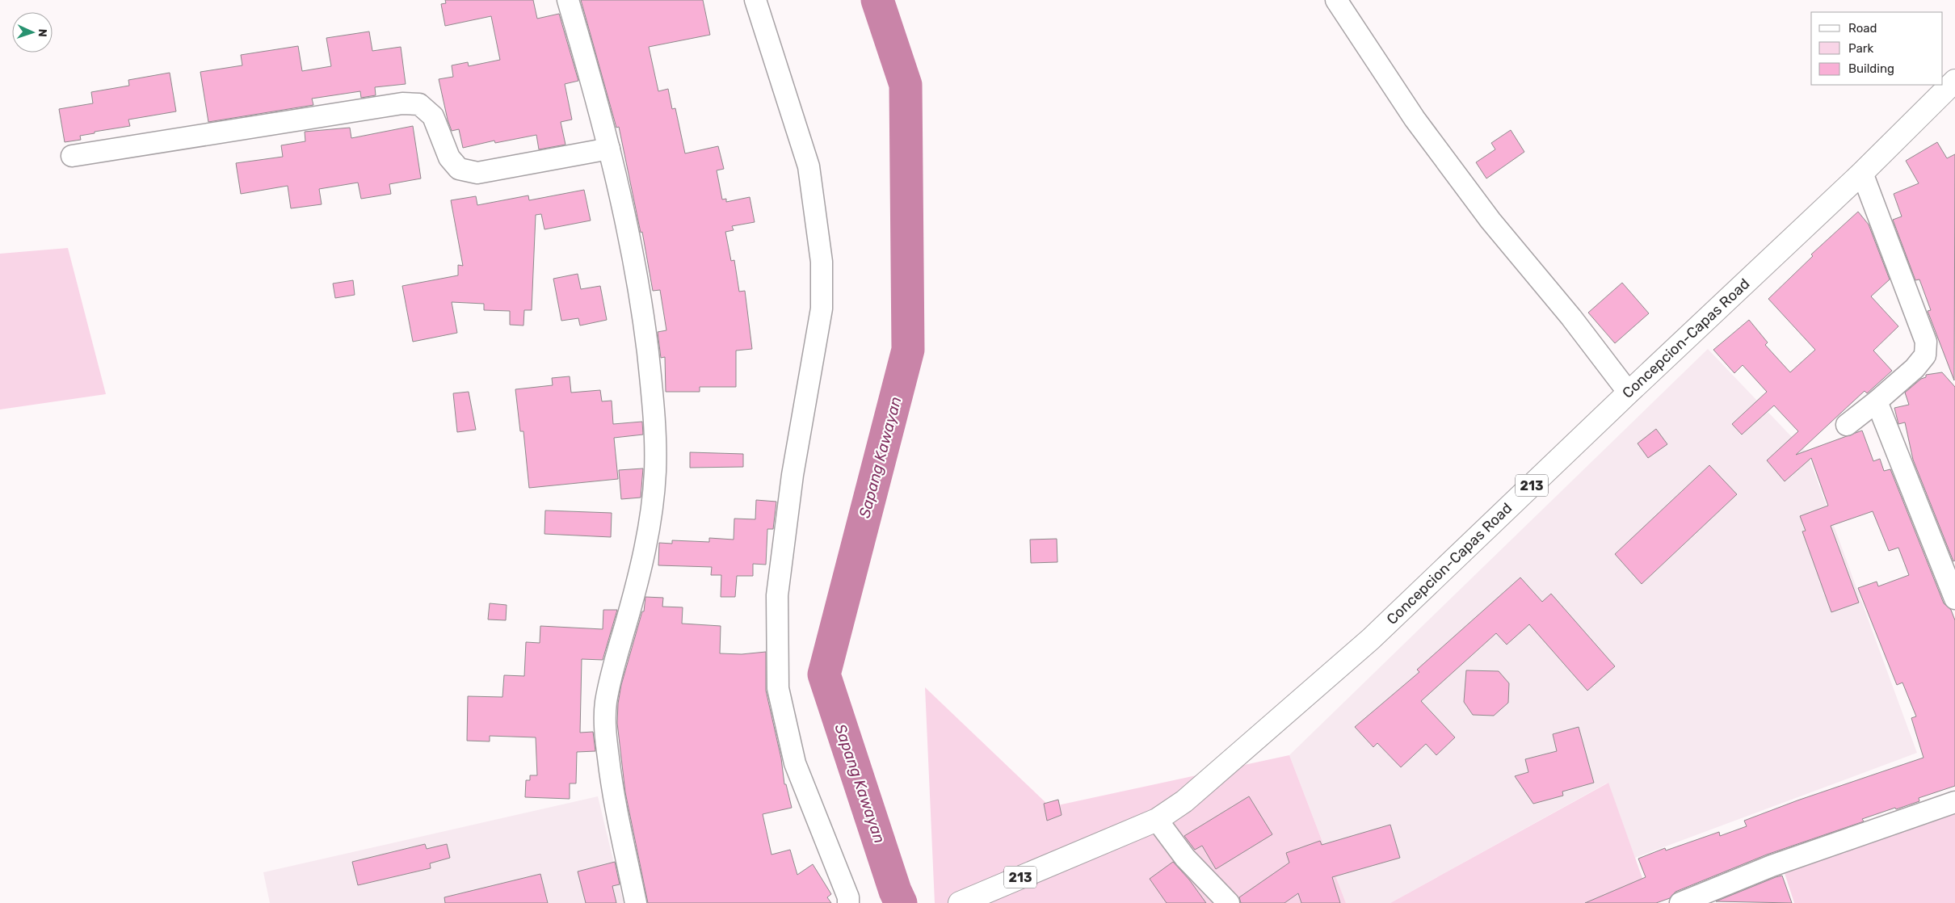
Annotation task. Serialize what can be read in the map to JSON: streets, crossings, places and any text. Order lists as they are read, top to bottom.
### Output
{
  "streets": {
    "main road": ["Concepcion-Capas Road", "213"]
  },
  "water": ["Sapang Kawayan"],
  "legend": ["Road", "Park", "Building"],
  "north": "right"
}
